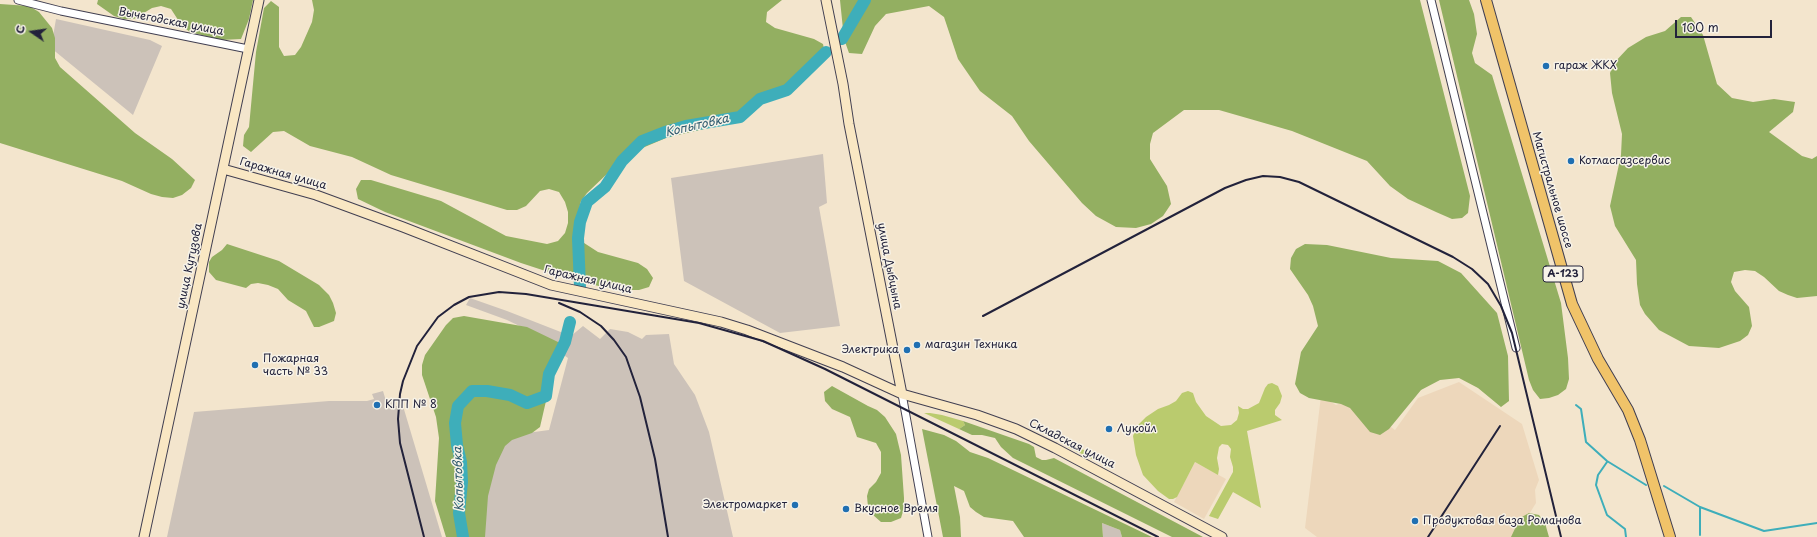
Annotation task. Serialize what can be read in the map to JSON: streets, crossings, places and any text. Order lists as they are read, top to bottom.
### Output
{
  "streets": {
    "main road": ["Магистральное шоссе", "А-123"],
    "street": [
      "Вычегодская улица",
      "Гаражная улица",
      "улица Кутузова",
      "улица Дыбцына",
      "Складская улица"
    ]
  },
  "crossings": [
    ["Вычегодская улица", "улица Кутузова"],
    ["Гаражная улица", "улица Кутузова"],
    ["Гаражная улица", "улица Дыбцына"],
    ["Гаражная улица", "Складская улица"],
    ["улица Дыбцына", "Складская улица"]
  ],
  "water": ["Копытовка"],
  "places": [
    "гараж ЖКХ",
    "Котласгазсервис",
    "магазин Техника",
    "Электрика",
    "Пожарная часть № 33",
    "КПП № 8",
    "Лукойл",
    "Электромаркет",
    "Вкусное Время",
    "Продуктовая база Романова"
  ],
  "scale_bar": "100 m",
  "north": "left"
}
